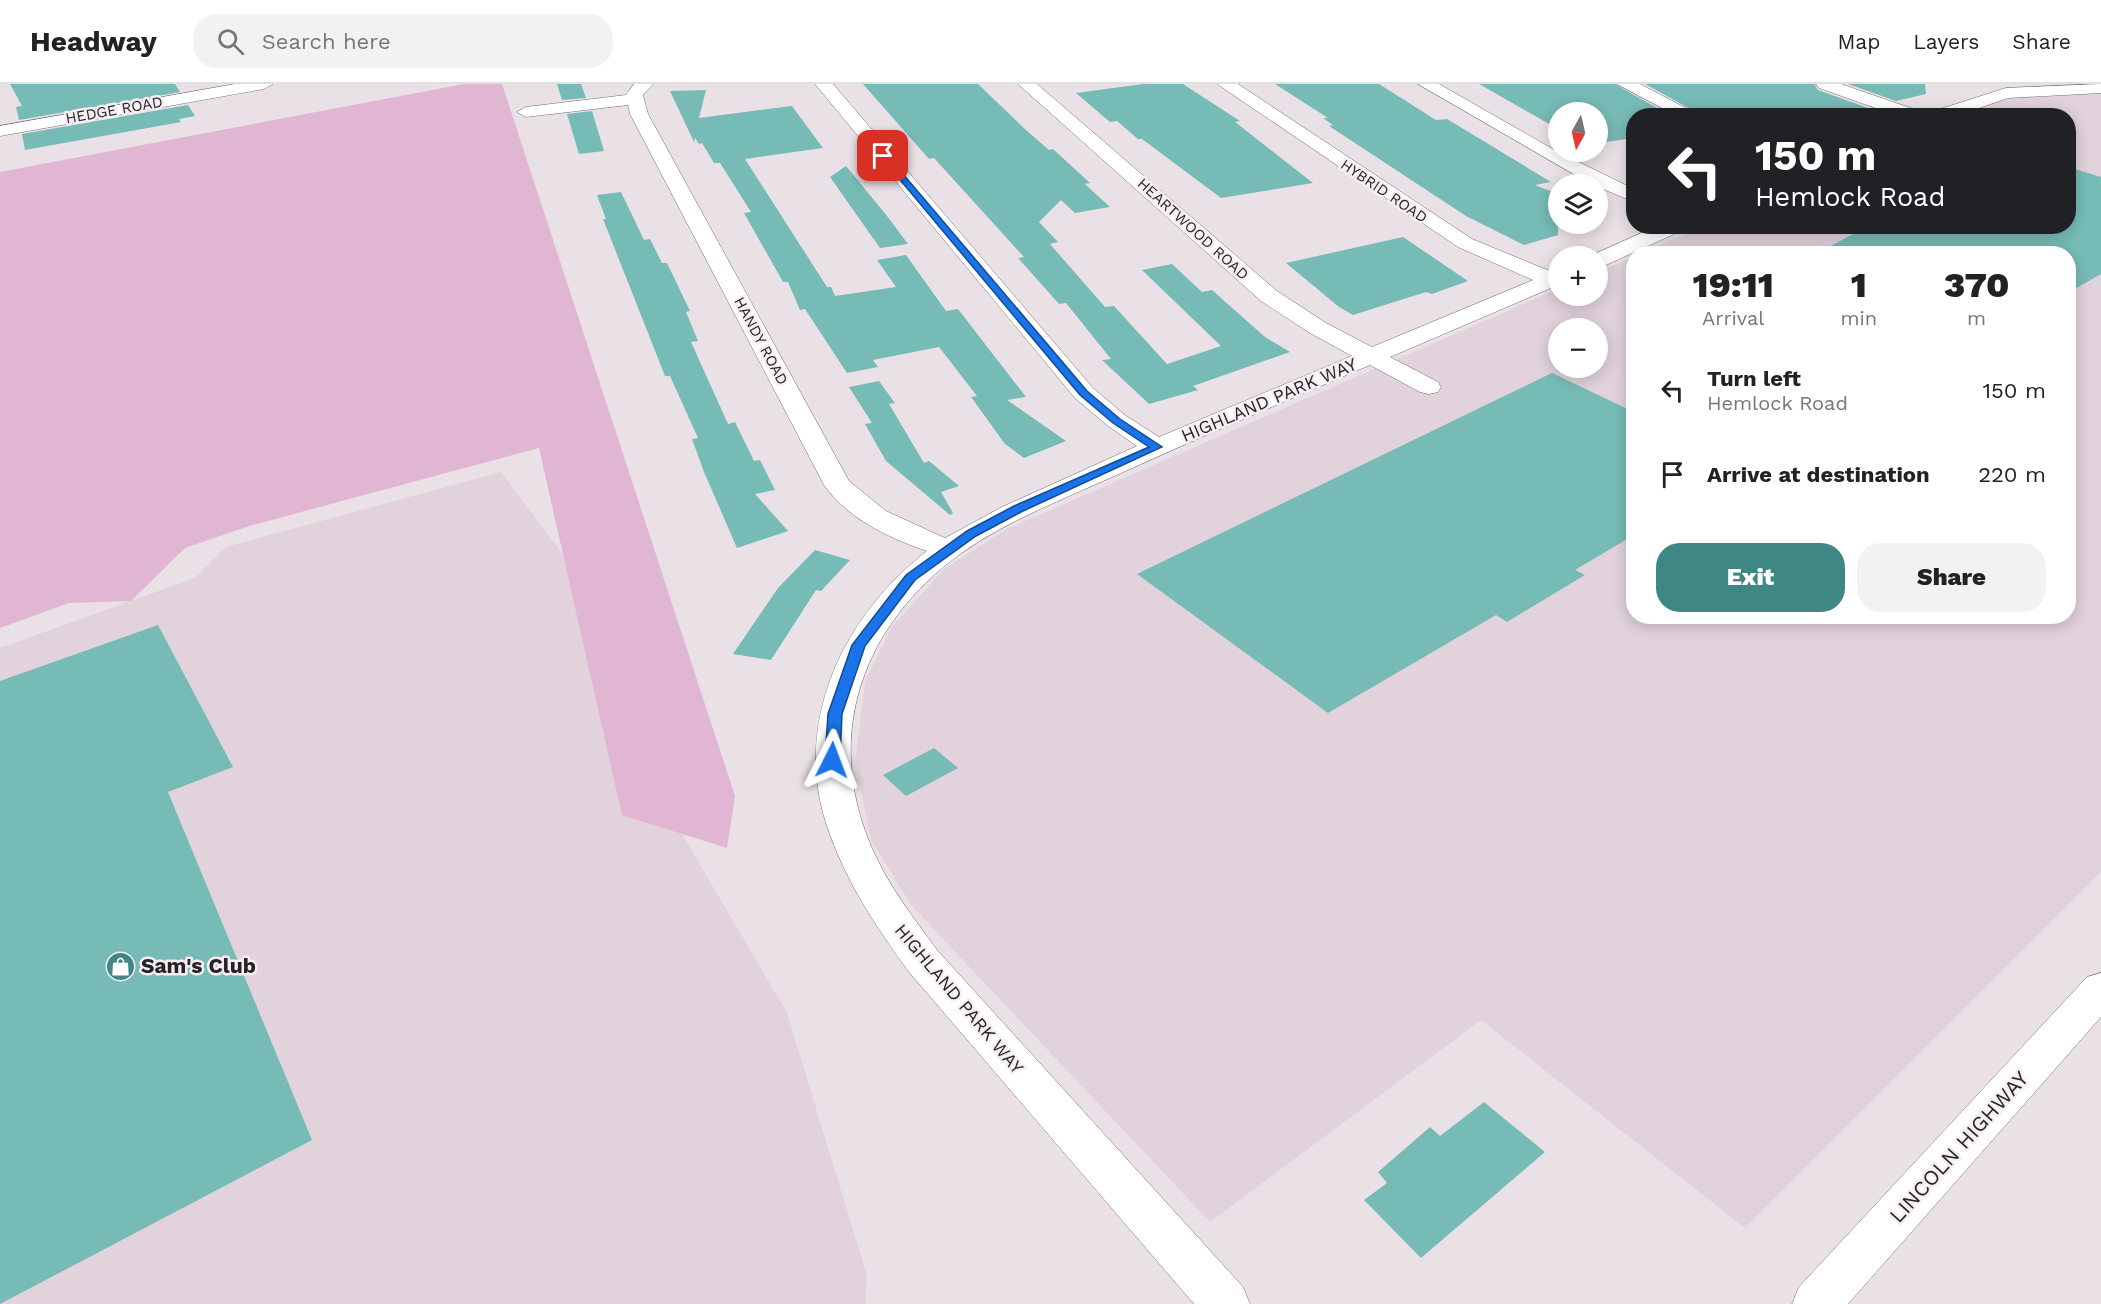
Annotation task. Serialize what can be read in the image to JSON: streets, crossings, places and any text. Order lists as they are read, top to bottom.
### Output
{
  "streets": {
    "street": [
      "HEDGE ROAD",
      "HYBRID ROAD",
      "HEARTWOOD ROAD",
      "HANDY ROAD",
      "HIGHLAND PARK WAY",
      "LINCOLN HIGHWAY"
    ]
  },
  "crossings": [
    ["HEARTWOOD ROAD", "HIGHLAND PARK WAY"],
    ["HANDY ROAD", "HIGHLAND PARK WAY"]
  ],
  "places": {
    "shop": ["Sam's Club"]
  },
  "north": "bottom",
  "page": {
    "header": "Headway",
    "search": "Search here",
    "nav": ["Map", "Layers", "Share"],
    "map_buttons": ["+", "−"],
    "turn": ["150 m", "Hemlock Road"],
    "eta": [
      "19:11",
      "Arrival",
      "1",
      "min",
      "370",
      "m"
    ],
    "list": [
      {
        "name": "Turn left",
        "note": "Hemlock Road",
        "value": "150 m"
      },
      {
        "name": "Arrive at destination",
        "value": "220 m"
      }
    ],
    "buttons": ["Exit", "Share"]
  }
}
